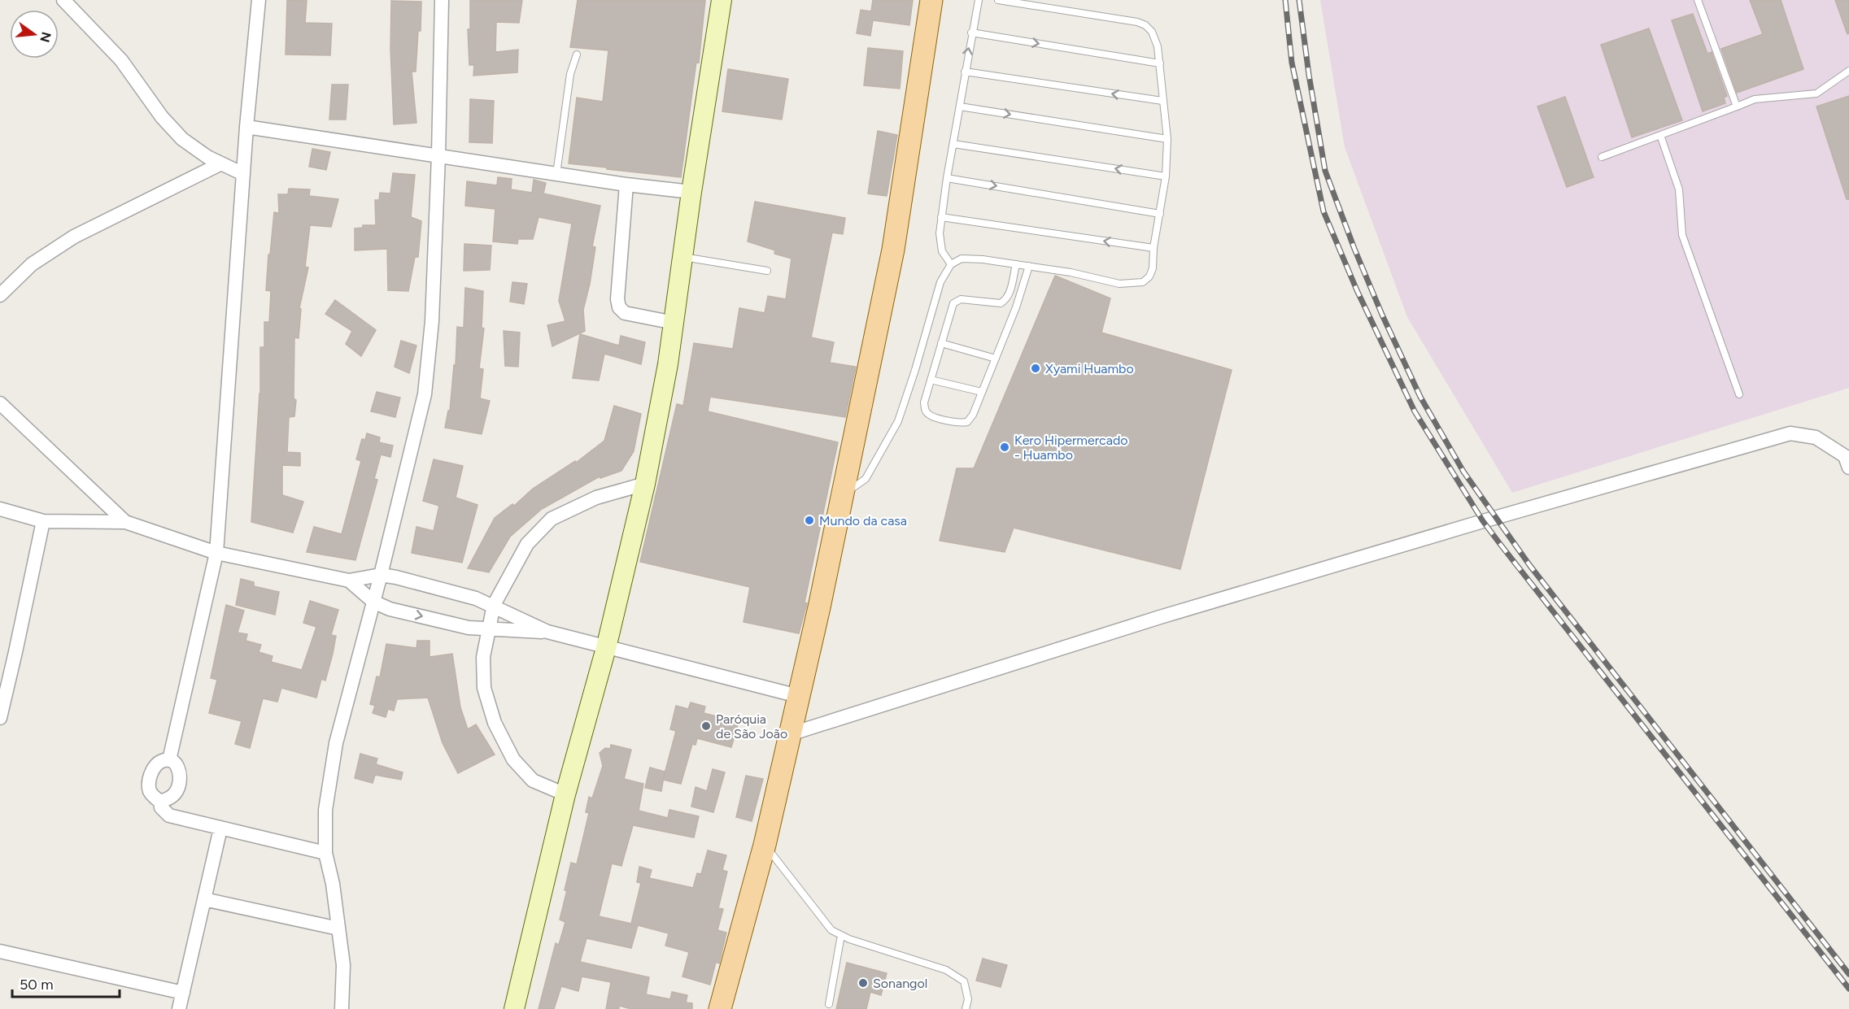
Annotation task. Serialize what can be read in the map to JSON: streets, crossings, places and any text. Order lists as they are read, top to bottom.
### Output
{
  "places": [
    "Xyami Huambo",
    "Kero Hipermercado - Huambo",
    "Mundo da casa",
    "Paróquia de São João",
    "Sonangol"
  ],
  "scale_bar": "50 m",
  "north": "right"
}
